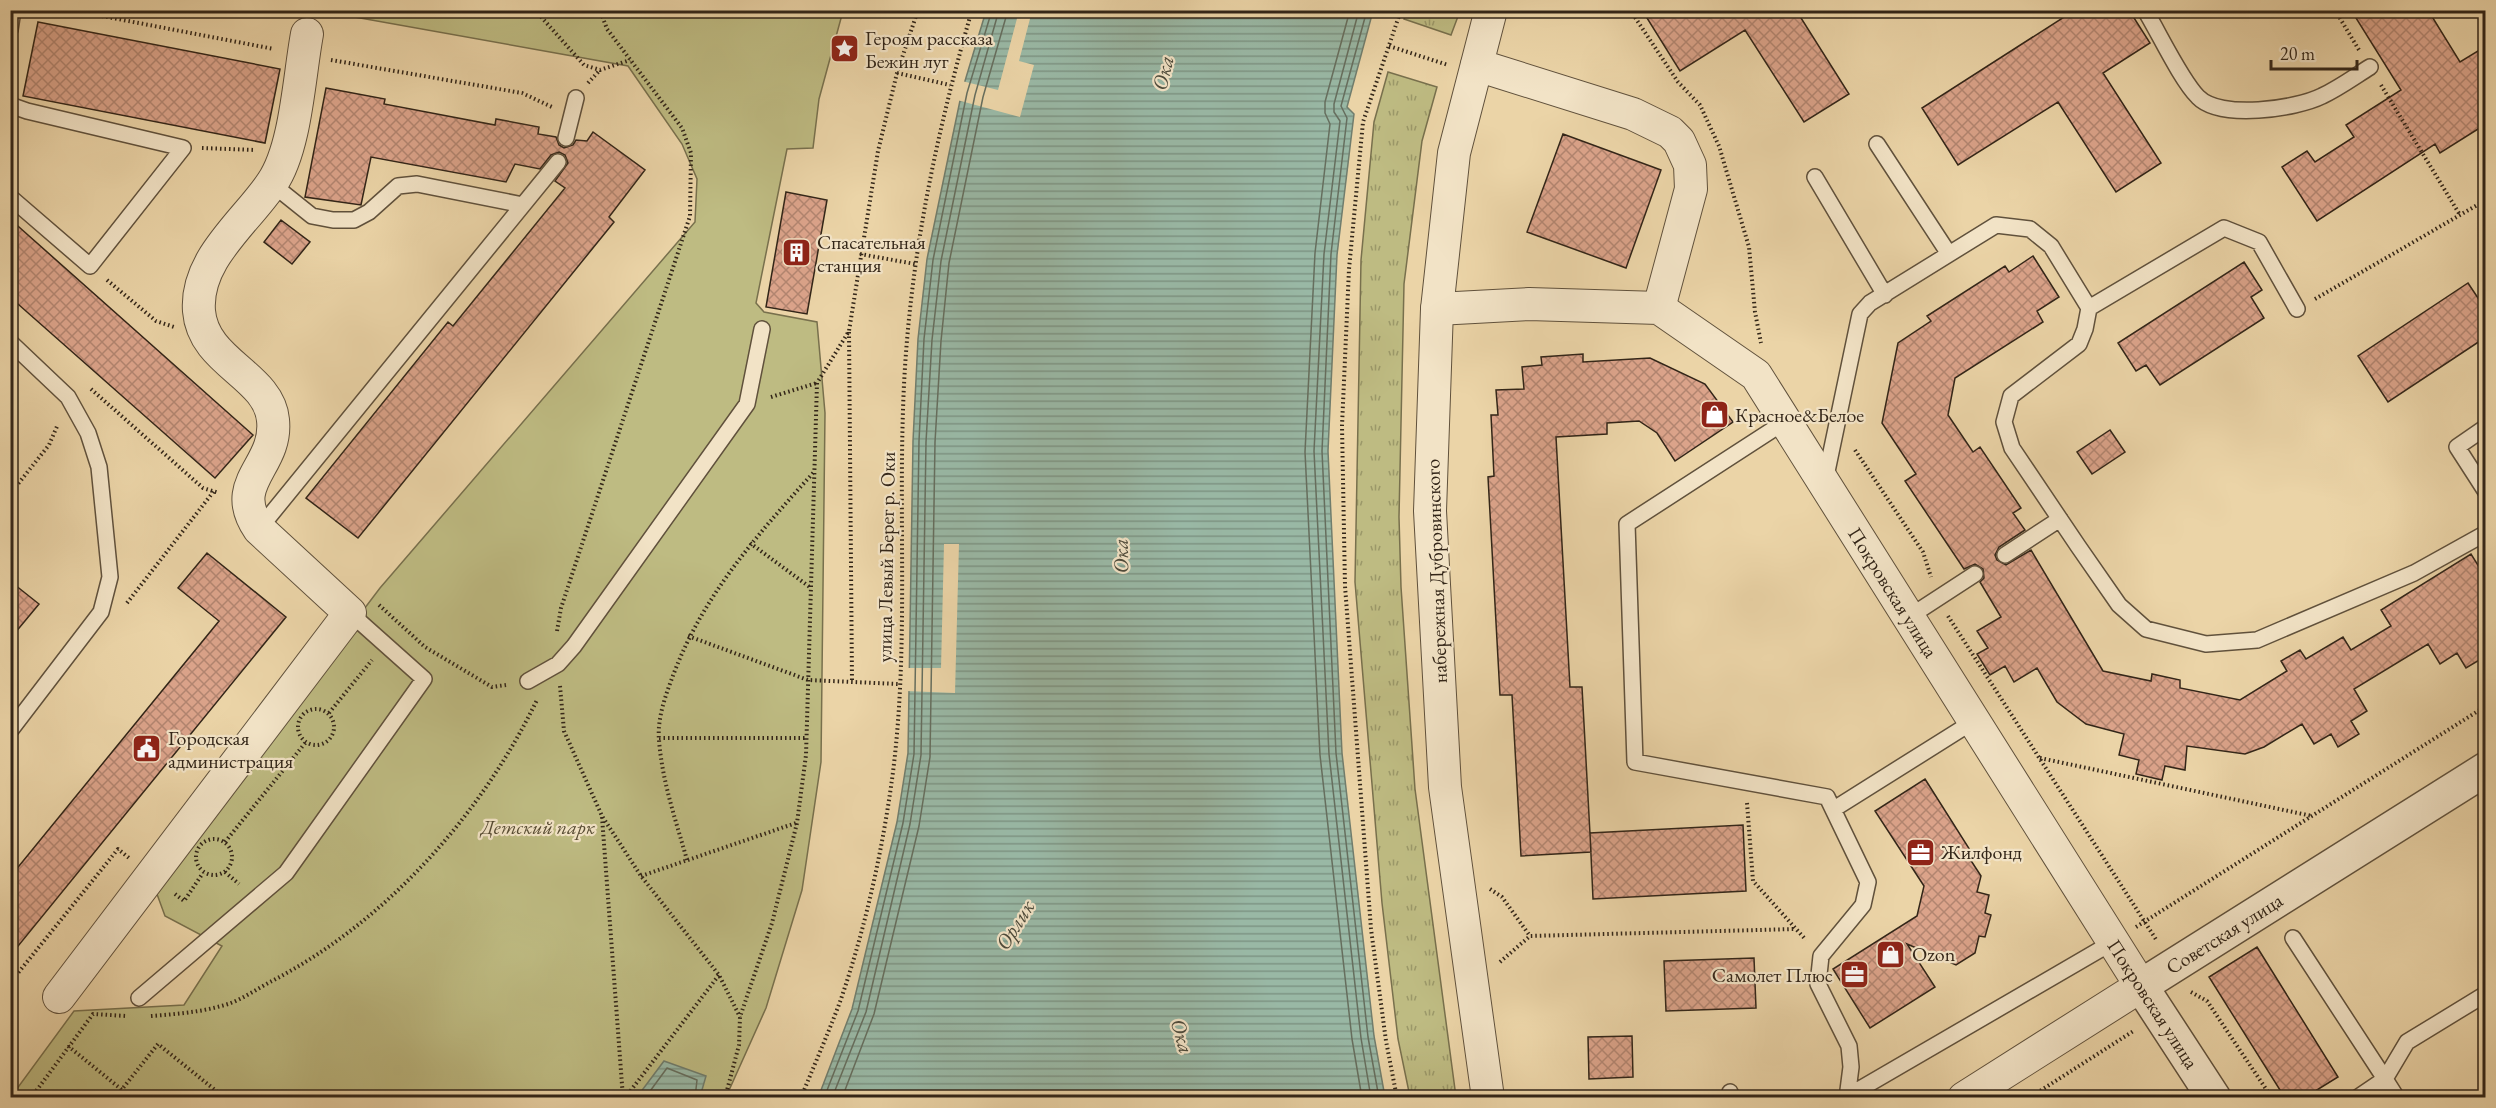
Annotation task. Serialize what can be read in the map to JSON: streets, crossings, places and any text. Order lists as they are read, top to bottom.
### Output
{
  "streets": {
    "street": ["набережная Дубровинского", "Покровская улица", "Советская улица"],
    "path": ["улица Левый Берег р. Оки"]
  },
  "crossings": [
    ["Покровская улица", "Советская улица"]
  ],
  "water": ["Ока", "Орлик"],
  "parks": ["Детский парк"],
  "places": {
    "place": ["Героям рассказа Бежин луг"],
    "building": ["Спасательная станция"],
    "shop": ["Красное&Белое", "Ozon"],
    "public building": ["Городская администрация"],
    "office": ["Жилфонд", "Самолет Плюс"]
  },
  "scale_bar": "20 m"
}
